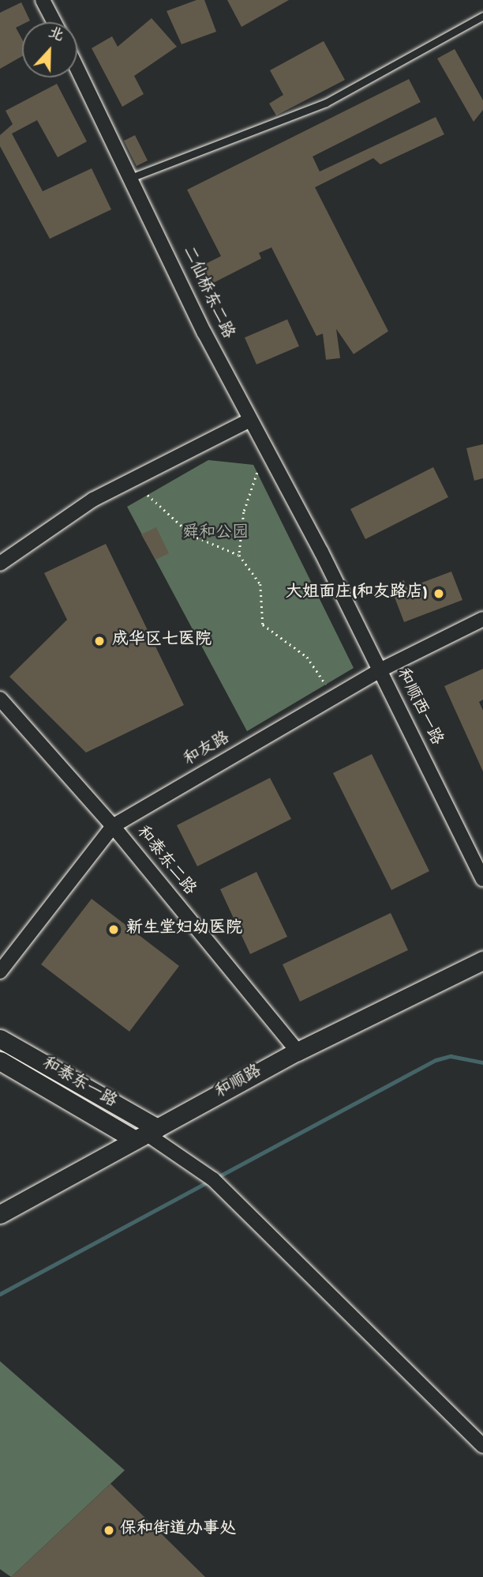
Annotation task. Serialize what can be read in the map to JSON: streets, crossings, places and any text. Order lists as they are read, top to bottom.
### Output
{
  "streets": {
    "street": [
      "二仙桥东二路",
      "和顺西一路",
      "和友路",
      "和泰东二路",
      "和顺路",
      "和泰东一路"
    ]
  },
  "crossings": [
    ["二仙桥东二路", "和顺西一路"],
    ["和顺西一路", "和友路"],
    ["和友路", "和泰东二路"],
    ["和泰东二路", "和顺路"],
    ["和顺路", "和泰东一路"]
  ],
  "parks": ["舜和公园"],
  "places": [
    "大姐面庄(和友路店)",
    "成华区七医院",
    "新生堂妇幼医院",
    "保和街道办事处"
  ],
  "north": "top"
}
